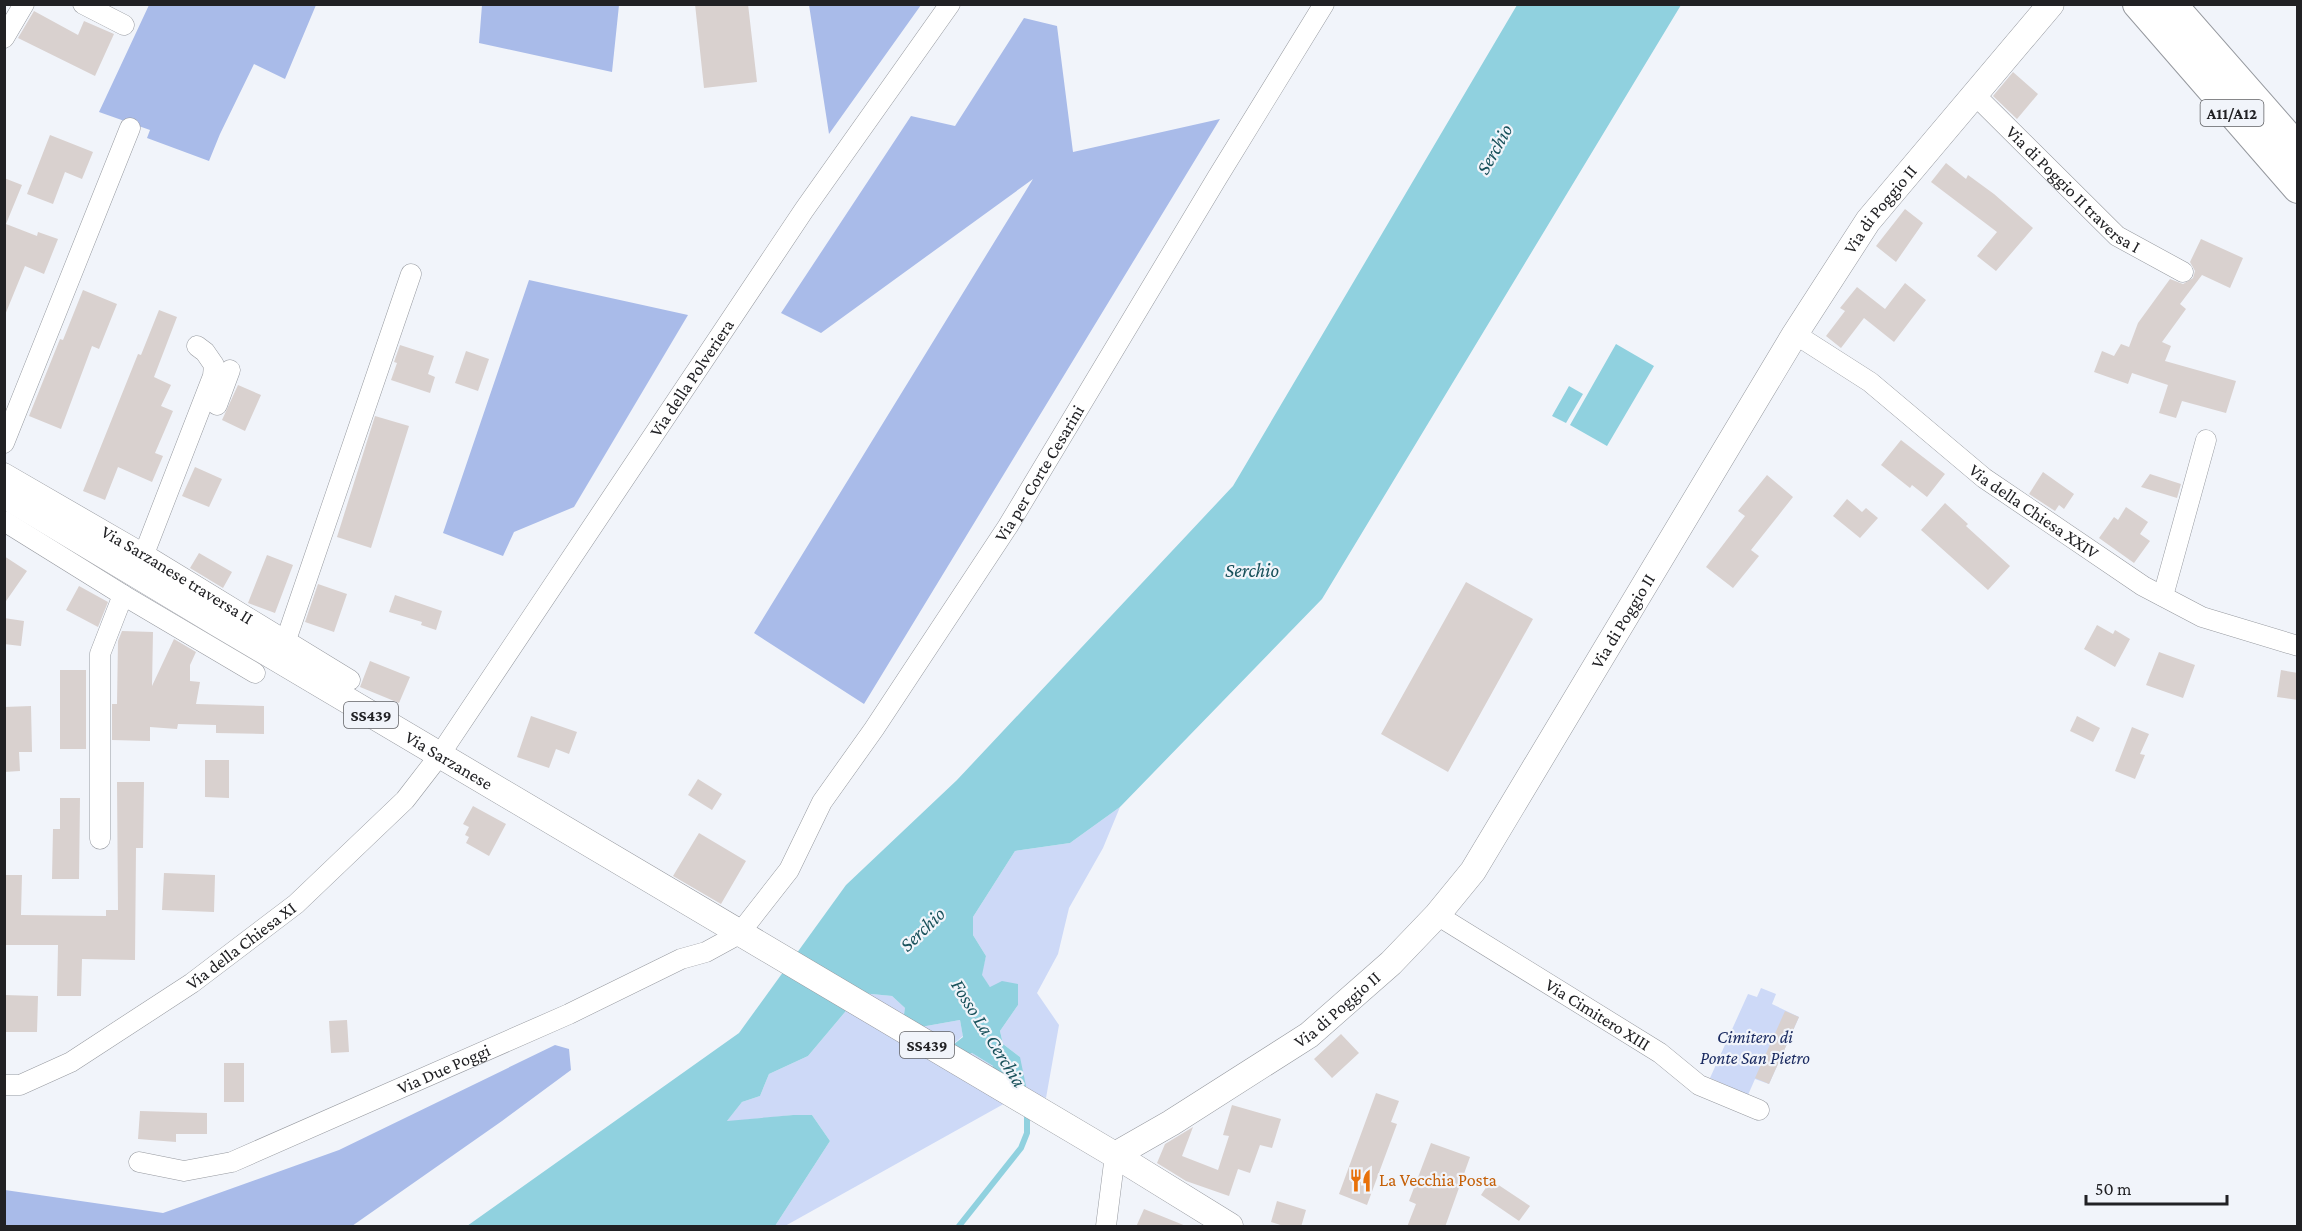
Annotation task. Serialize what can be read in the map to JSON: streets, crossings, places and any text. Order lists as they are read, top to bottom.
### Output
{
  "streets": {
    "highway": ["A11/A12"],
    "main road": ["Via di Poggio II", "SS439", "Via Sarzanese"],
    "street": [
      "Via di Poggio II traversa I",
      "Via della Polveriera",
      "Via per Corte Cesarini",
      "Via della Chiesa XXIV",
      "Via Sarzanese traversa II",
      "Via della Chiesa XI",
      "Via Cimitero XIII",
      "Via Due Poggi"
    ]
  },
  "crossings": [
    ["Via di Poggio II traversa I", "Via di Poggio II"],
    ["Via di Poggio II", "Via della Chiesa XXIV"],
    ["Via di Poggio II", "SS439"],
    ["Via di Poggio II", "Via Cimitero XIII"],
    ["Via della Polveriera", "Via Sarzanese"],
    ["Via della Polveriera", "Via della Chiesa XI"],
    ["Via per Corte Cesarini", "SS439"],
    ["Via per Corte Cesarini", "Via Sarzanese"],
    ["Via per Corte Cesarini", "Via Due Poggi"],
    ["SS439", "Via Sarzanese"],
    ["SS439", "Via Due Poggi"],
    ["Via Sarzanese", "Via della Chiesa XI"],
    ["Via Sarzanese", "Via Due Poggi"]
  ],
  "water": ["Serchio", "Fosso La Cerchia"],
  "parks": ["Cimitero di Ponte San Pietro"],
  "places": {
    "restaurant": ["La Vecchia Posta"]
  },
  "scale_bar": "50 m"
}
